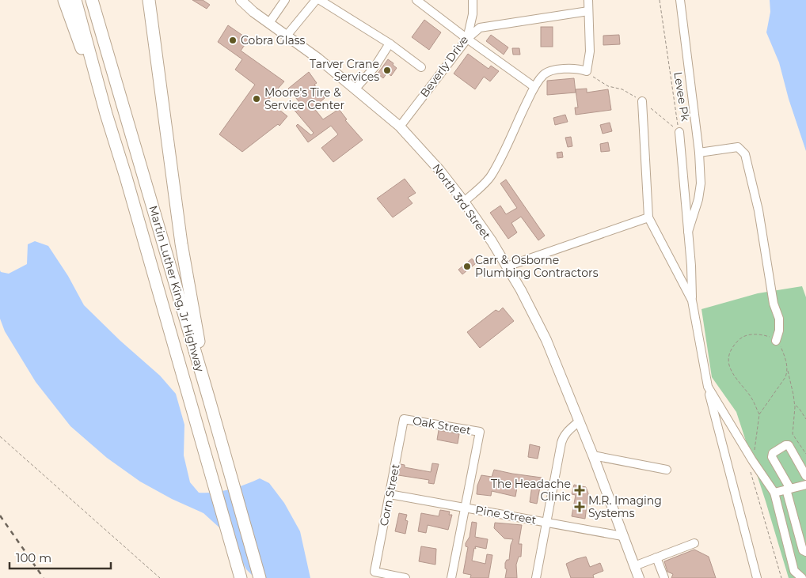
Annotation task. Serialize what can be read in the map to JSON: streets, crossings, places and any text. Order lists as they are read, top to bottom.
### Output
{
  "streets": {
    "highway": ["Martin Luther King, Jr Highway"],
    "main road": ["North 3rd Street"],
    "street": [
      "Beverly Drive",
      "Oak Street",
      "Corn Street",
      "Pine Street"
    ],
    "path": ["Levee Pk"]
  },
  "crossings": [
    ["Beverly Drive", "North 3rd Street"],
    ["North 3rd Street", "Pine Street"],
    ["Oak Street", "Corn Street"],
    ["Oak Street", "Pine Street"],
    ["Corn Street", "Pine Street"]
  ],
  "places": {
    "other": [
      "Cobra Glass",
      "Tarver Crane Services",
      "Moore's Tire & Service Center",
      "Carr & Osborne Plumbing Contractors"
    ],
    "health": ["The Headache Clinic", "M.R. Imaging Systems"]
  },
  "scale_bar": "100 m"
}
